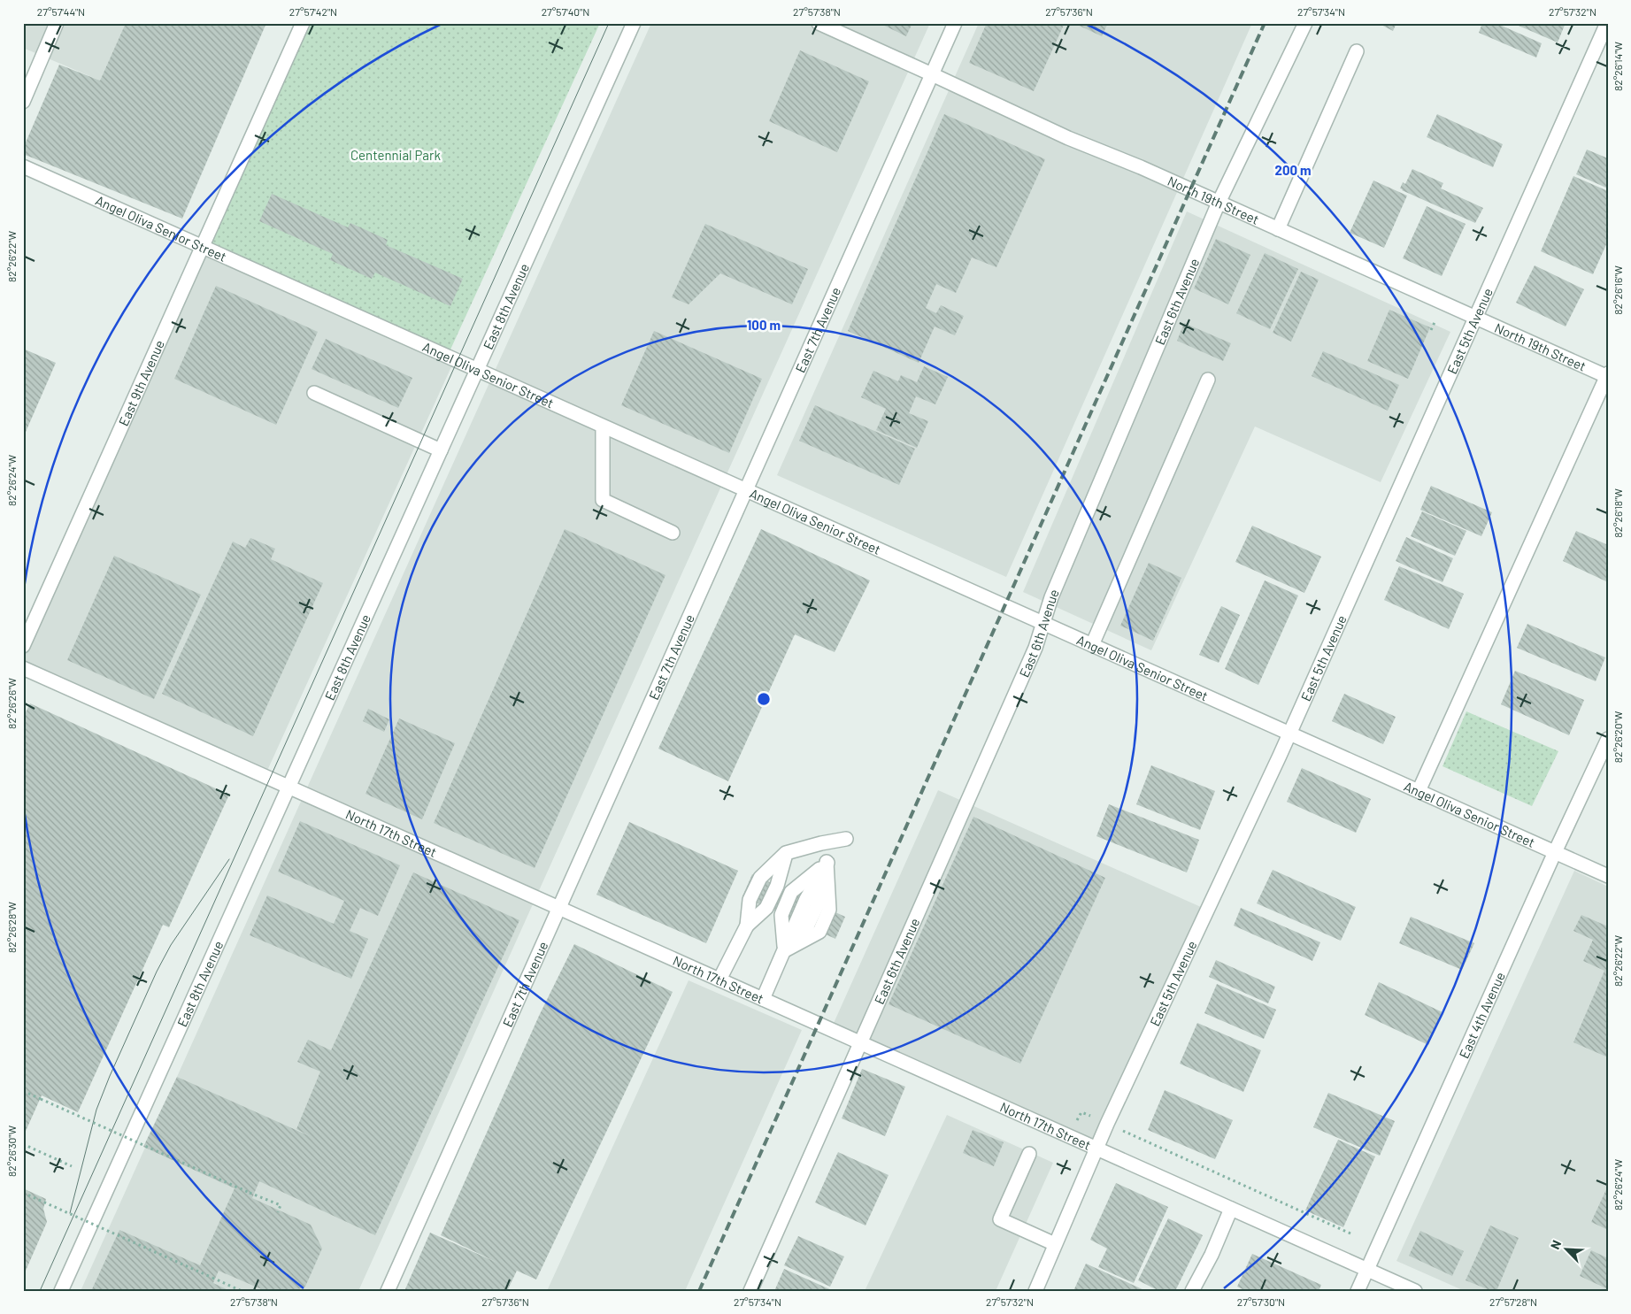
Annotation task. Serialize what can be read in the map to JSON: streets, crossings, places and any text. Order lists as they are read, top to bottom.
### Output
{
  "streets": {
    "street": [
      "North 19th Street",
      "Angel Oliva Senior Street",
      "East 6th Avenue",
      "East 8th Avenue",
      "East 7th Avenue",
      "East 5th Avenue",
      "East 9th Avenue",
      "North 17th Street",
      "East 4th Avenue"
    ]
  },
  "crossings": [
    ["North 19th Street", "East 6th Avenue"],
    ["North 19th Street", "East 7th Avenue"],
    ["North 19th Street", "East 5th Avenue"],
    ["Angel Oliva Senior Street", "East 6th Avenue"],
    ["Angel Oliva Senior Street", "East 8th Avenue"],
    ["Angel Oliva Senior Street", "East 7th Avenue"],
    ["Angel Oliva Senior Street", "East 5th Avenue"],
    ["Angel Oliva Senior Street", "East 9th Avenue"],
    ["Angel Oliva Senior Street", "East 4th Avenue"],
    ["East 6th Avenue", "North 17th Street"],
    ["East 8th Avenue", "North 17th Street"],
    ["East 7th Avenue", "North 17th Street"],
    ["East 5th Avenue", "North 17th Street"],
    ["North 17th Street", "East 4th Avenue"]
  ],
  "parks": ["Centennial Park"],
  "north": "top left",
  "coordinates": [
    "27°57'44\"N",
    "27°57'42\"N",
    "27°57'40\"N",
    "27°57'38\"N",
    "27°57'36\"N",
    "27°57'34\"N",
    "27°57'32\"N",
    "82°26'14\"W",
    "82°26'22\"W",
    "82°26'16\"W",
    "82°26'24\"W",
    "82°26'18\"W",
    "82°26'26\"W",
    "82°26'20\"W",
    "82°26'28\"W",
    "82°26'30\"W",
    "27°57'30\"N",
    "27°57'28\"N"
  ],
  "rings": ["200 m", "100 m"]
}
